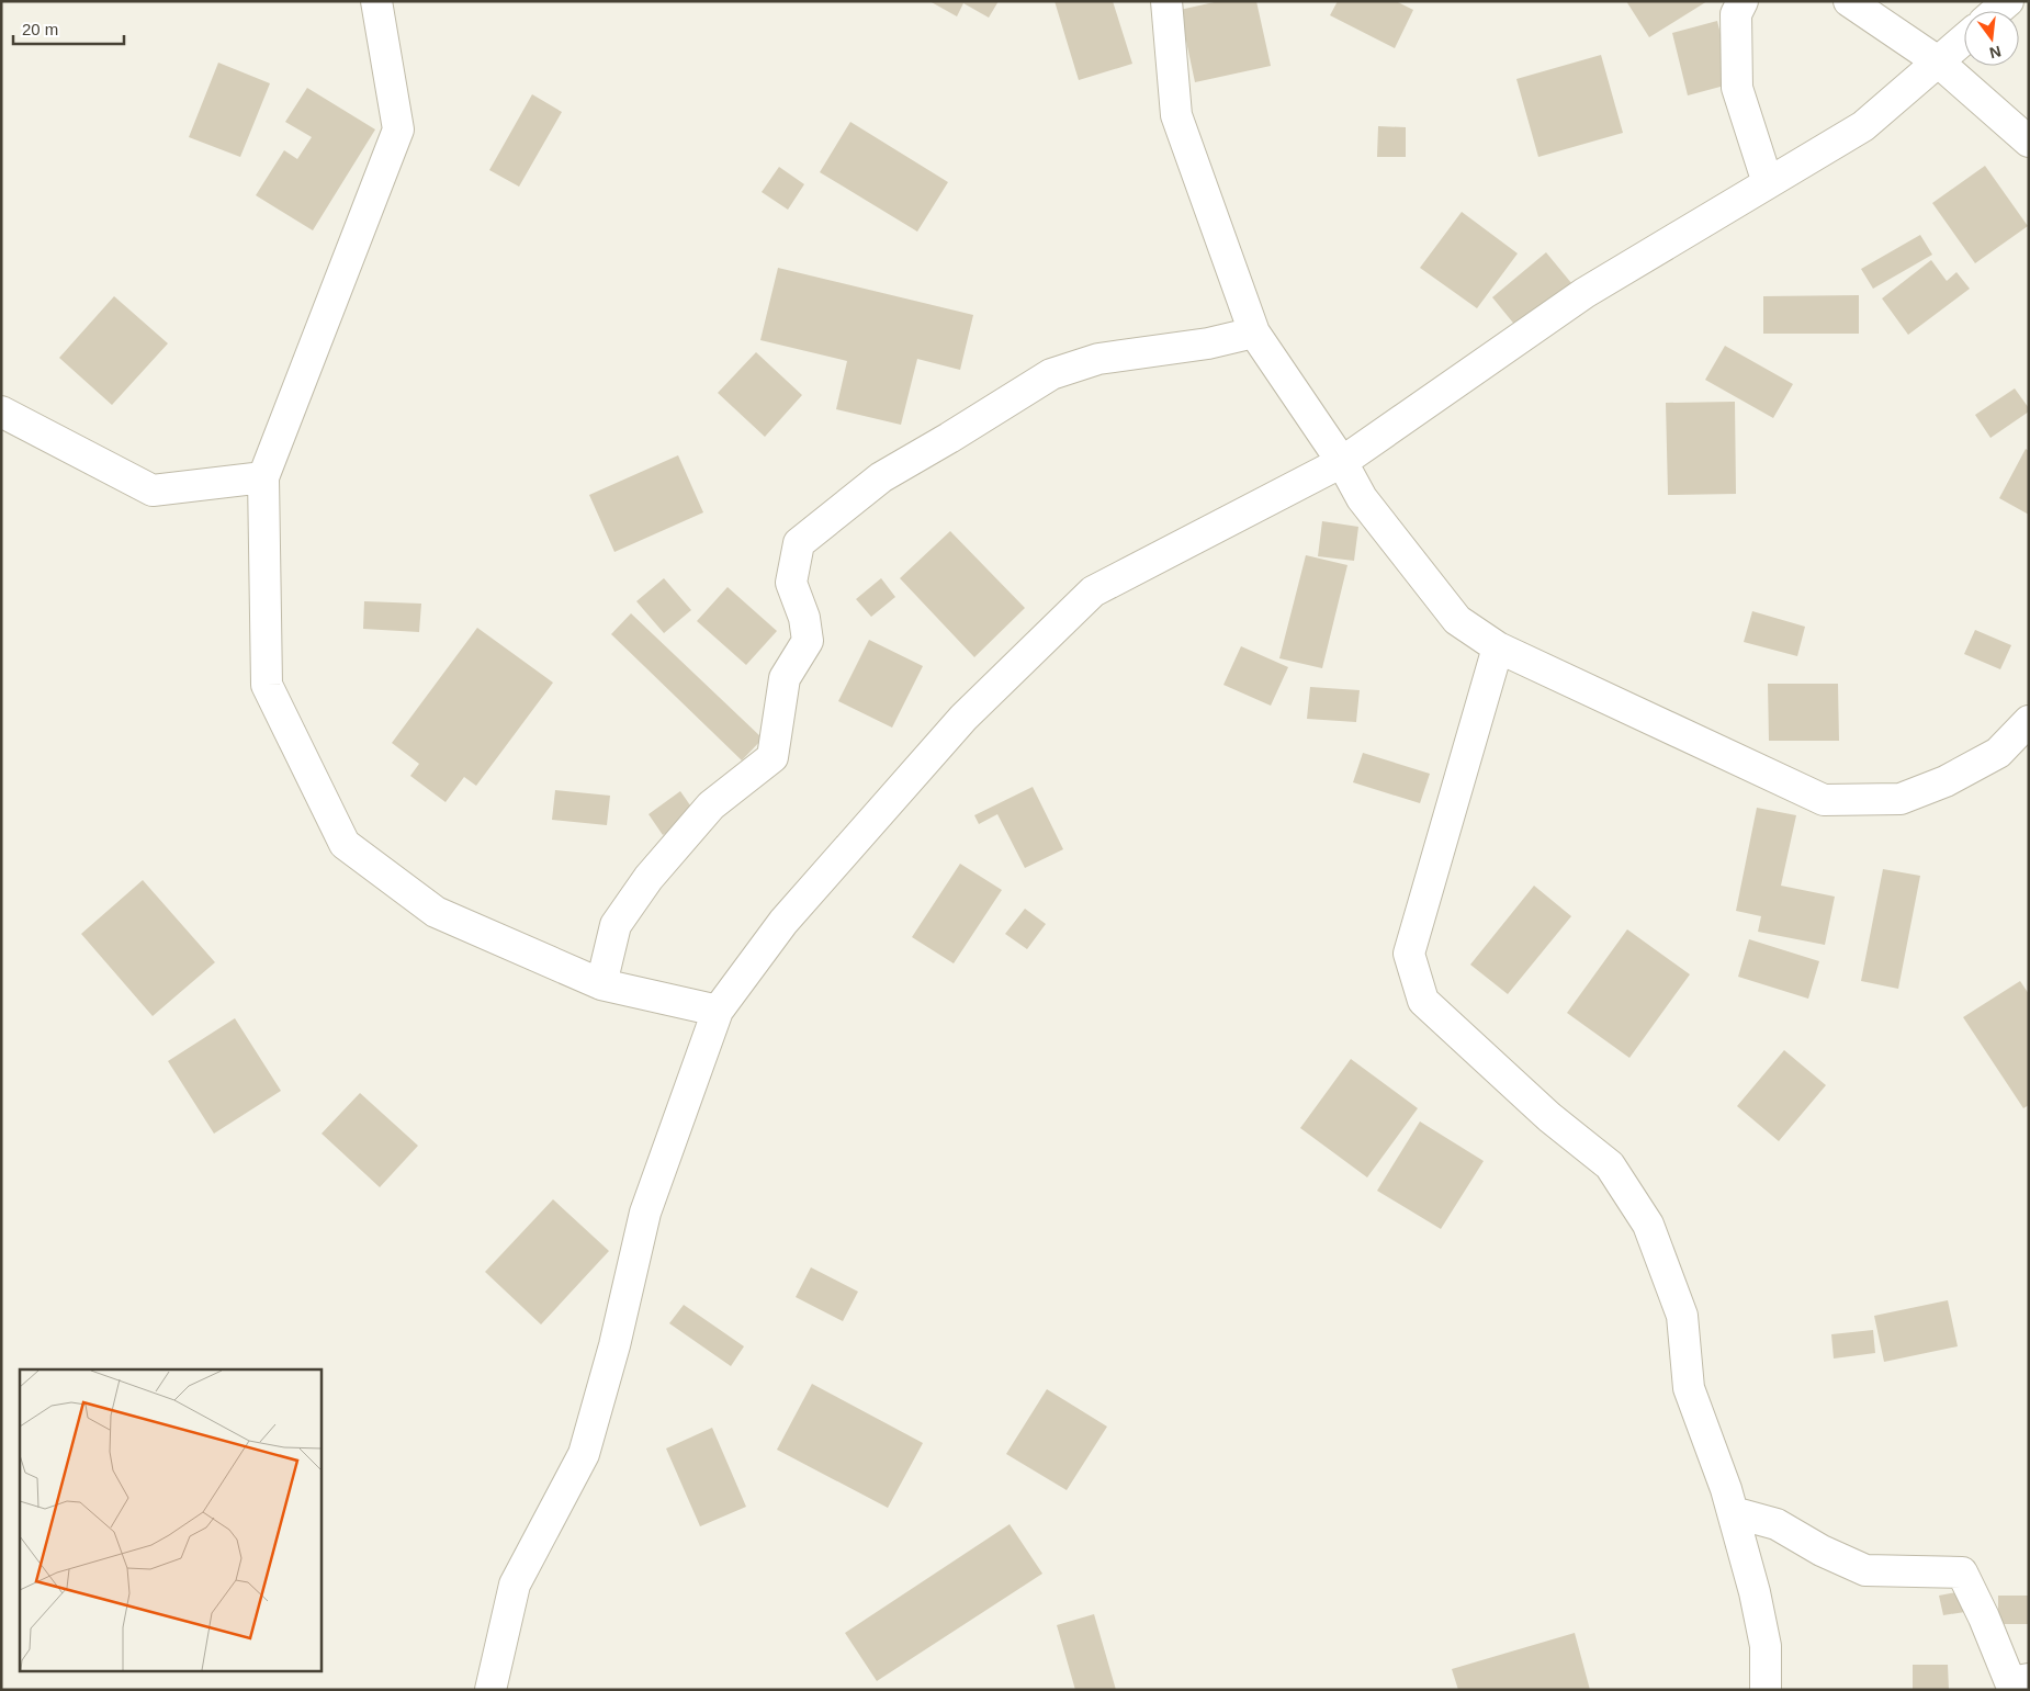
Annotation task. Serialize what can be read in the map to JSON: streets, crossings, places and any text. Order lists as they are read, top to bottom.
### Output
{
  "scale_bar": "20 m",
  "north": "bottom"
}
